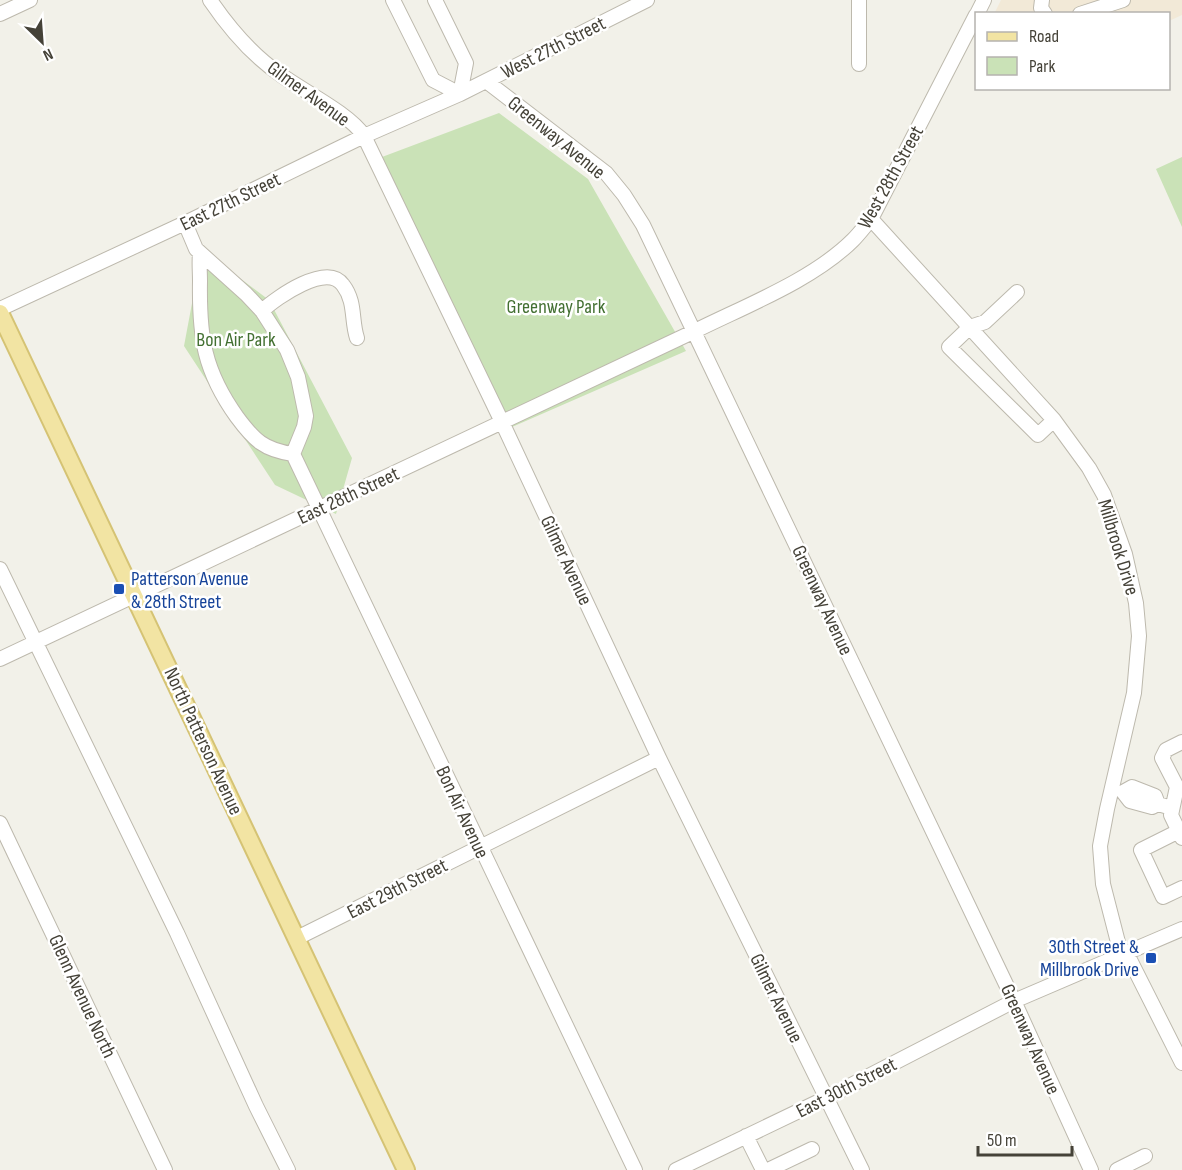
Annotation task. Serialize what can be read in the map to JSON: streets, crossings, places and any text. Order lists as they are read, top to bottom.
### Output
{
  "streets": {
    "main road": ["North Patterson Avenue"],
    "street": [
      "West 27th Street",
      "Gilmer Avenue",
      "Greenway Avenue",
      "West 28th Street",
      "East 27th Street",
      "East 28th Street",
      "Millbrook Drive",
      "Bon Air Avenue",
      "East 29th Street",
      "Glenn Avenue North",
      "East 30th Street"
    ]
  },
  "crossings": [
    ["West 27th Street", "Greenway Avenue"],
    ["West 27th Street", "East 27th Street"],
    ["Gilmer Avenue", "East 27th Street"],
    ["Gilmer Avenue", "East 28th Street"],
    ["Gilmer Avenue", "East 29th Street"],
    ["Gilmer Avenue", "East 30th Street"],
    ["Greenway Avenue", "West 28th Street"],
    ["Greenway Avenue", "East 28th Street"],
    ["Greenway Avenue", "East 30th Street"],
    ["West 28th Street", "East 28th Street"],
    ["West 28th Street", "Millbrook Drive"],
    ["East 27th Street", "North Patterson Avenue"],
    ["East 28th Street", "North Patterson Avenue"],
    ["East 28th Street", "Bon Air Avenue"],
    ["Millbrook Drive", "East 30th Street"],
    ["North Patterson Avenue", "East 29th Street"],
    ["Bon Air Avenue", "East 29th Street"]
  ],
  "parks": ["Greenway Park", "Bon Air Park"],
  "places": {
    "transit": ["Patterson Avenue & 28th Street", "30th Street & Millbrook Drive"]
  },
  "legend": ["Road", "Park"],
  "scale_bar": "50 m",
  "north": "bottom right"
}
